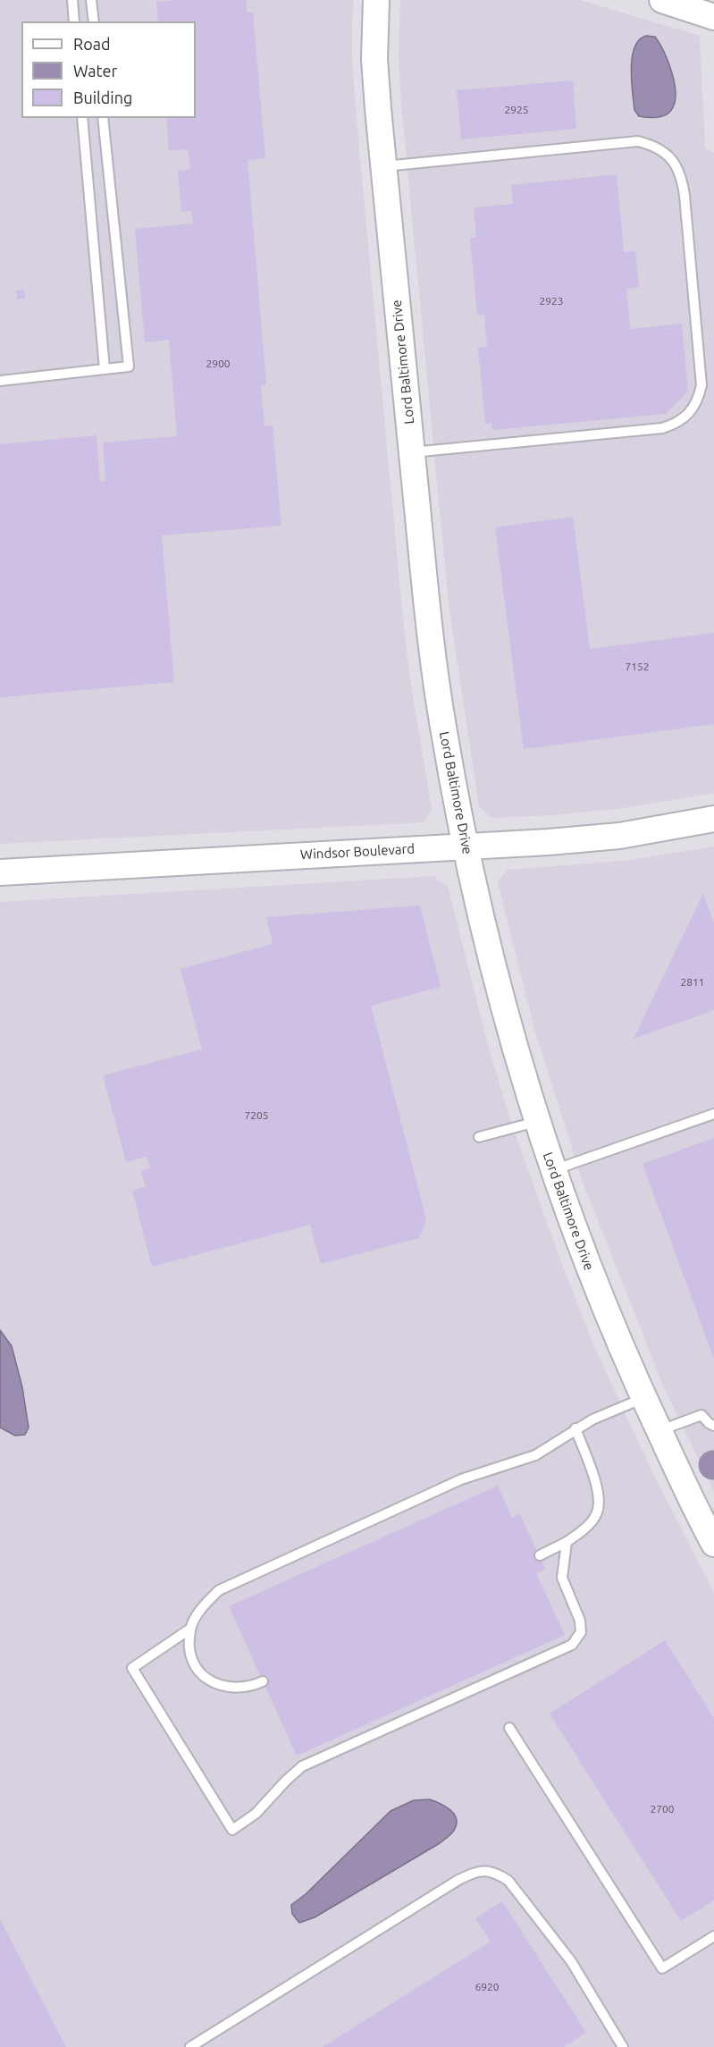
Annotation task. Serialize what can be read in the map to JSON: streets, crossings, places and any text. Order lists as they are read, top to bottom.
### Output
{
  "streets": {
    "main road": ["Lord Baltimore Drive", "Windsor Boulevard"]
  },
  "crossings": [
    ["Lord Baltimore Drive", "Windsor Boulevard"]
  ],
  "house_numbers": [
    "2925",
    "2923",
    "2900",
    "7152",
    "2811",
    "7205",
    "2700",
    "6920"
  ],
  "legend": ["Road", "Water", "Building"]
}
